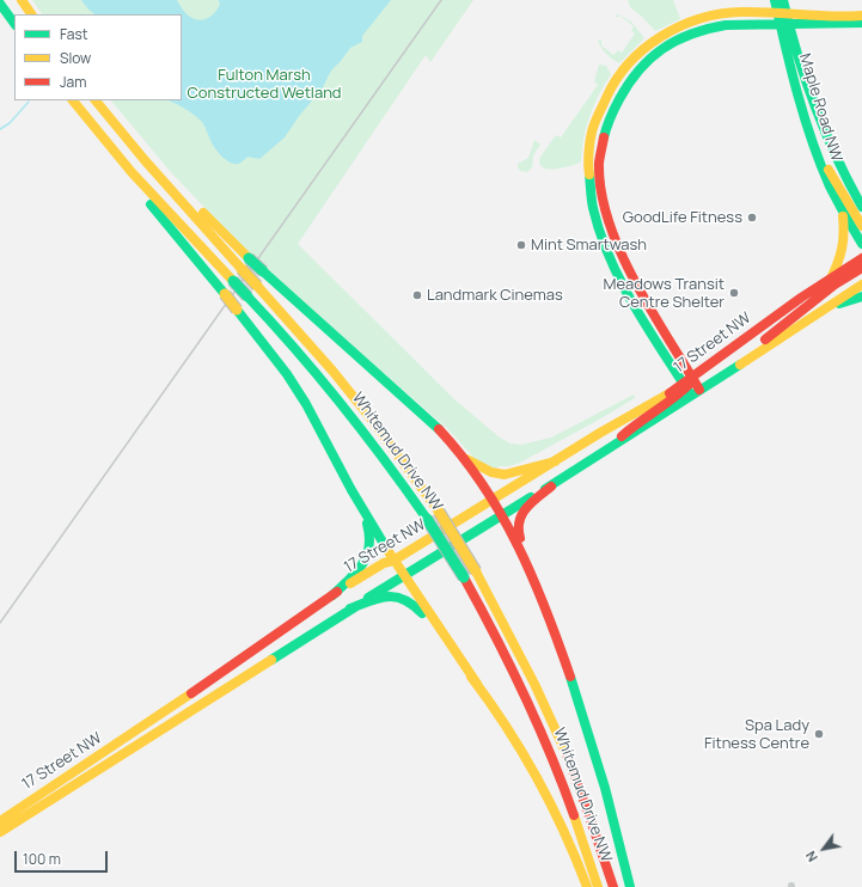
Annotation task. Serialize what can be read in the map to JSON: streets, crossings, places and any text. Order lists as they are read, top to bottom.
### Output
{
  "streets": {
    "main road": ["Maple Road NW", "17 Street NW", "Whitemud Drive NW"]
  },
  "parks": ["Fulton Marsh Constructed Wetland"],
  "places": [
    "GoodLife Fitness",
    "Mint Smartwash",
    "Meadows Transit Centre Shelter",
    "Landmark Cinemas",
    "Spa Lady Fitness Centre"
  ],
  "legend": ["Fast", "Slow", "Jam"],
  "scale_bar": "100 m",
  "north": "bottom left"
}
